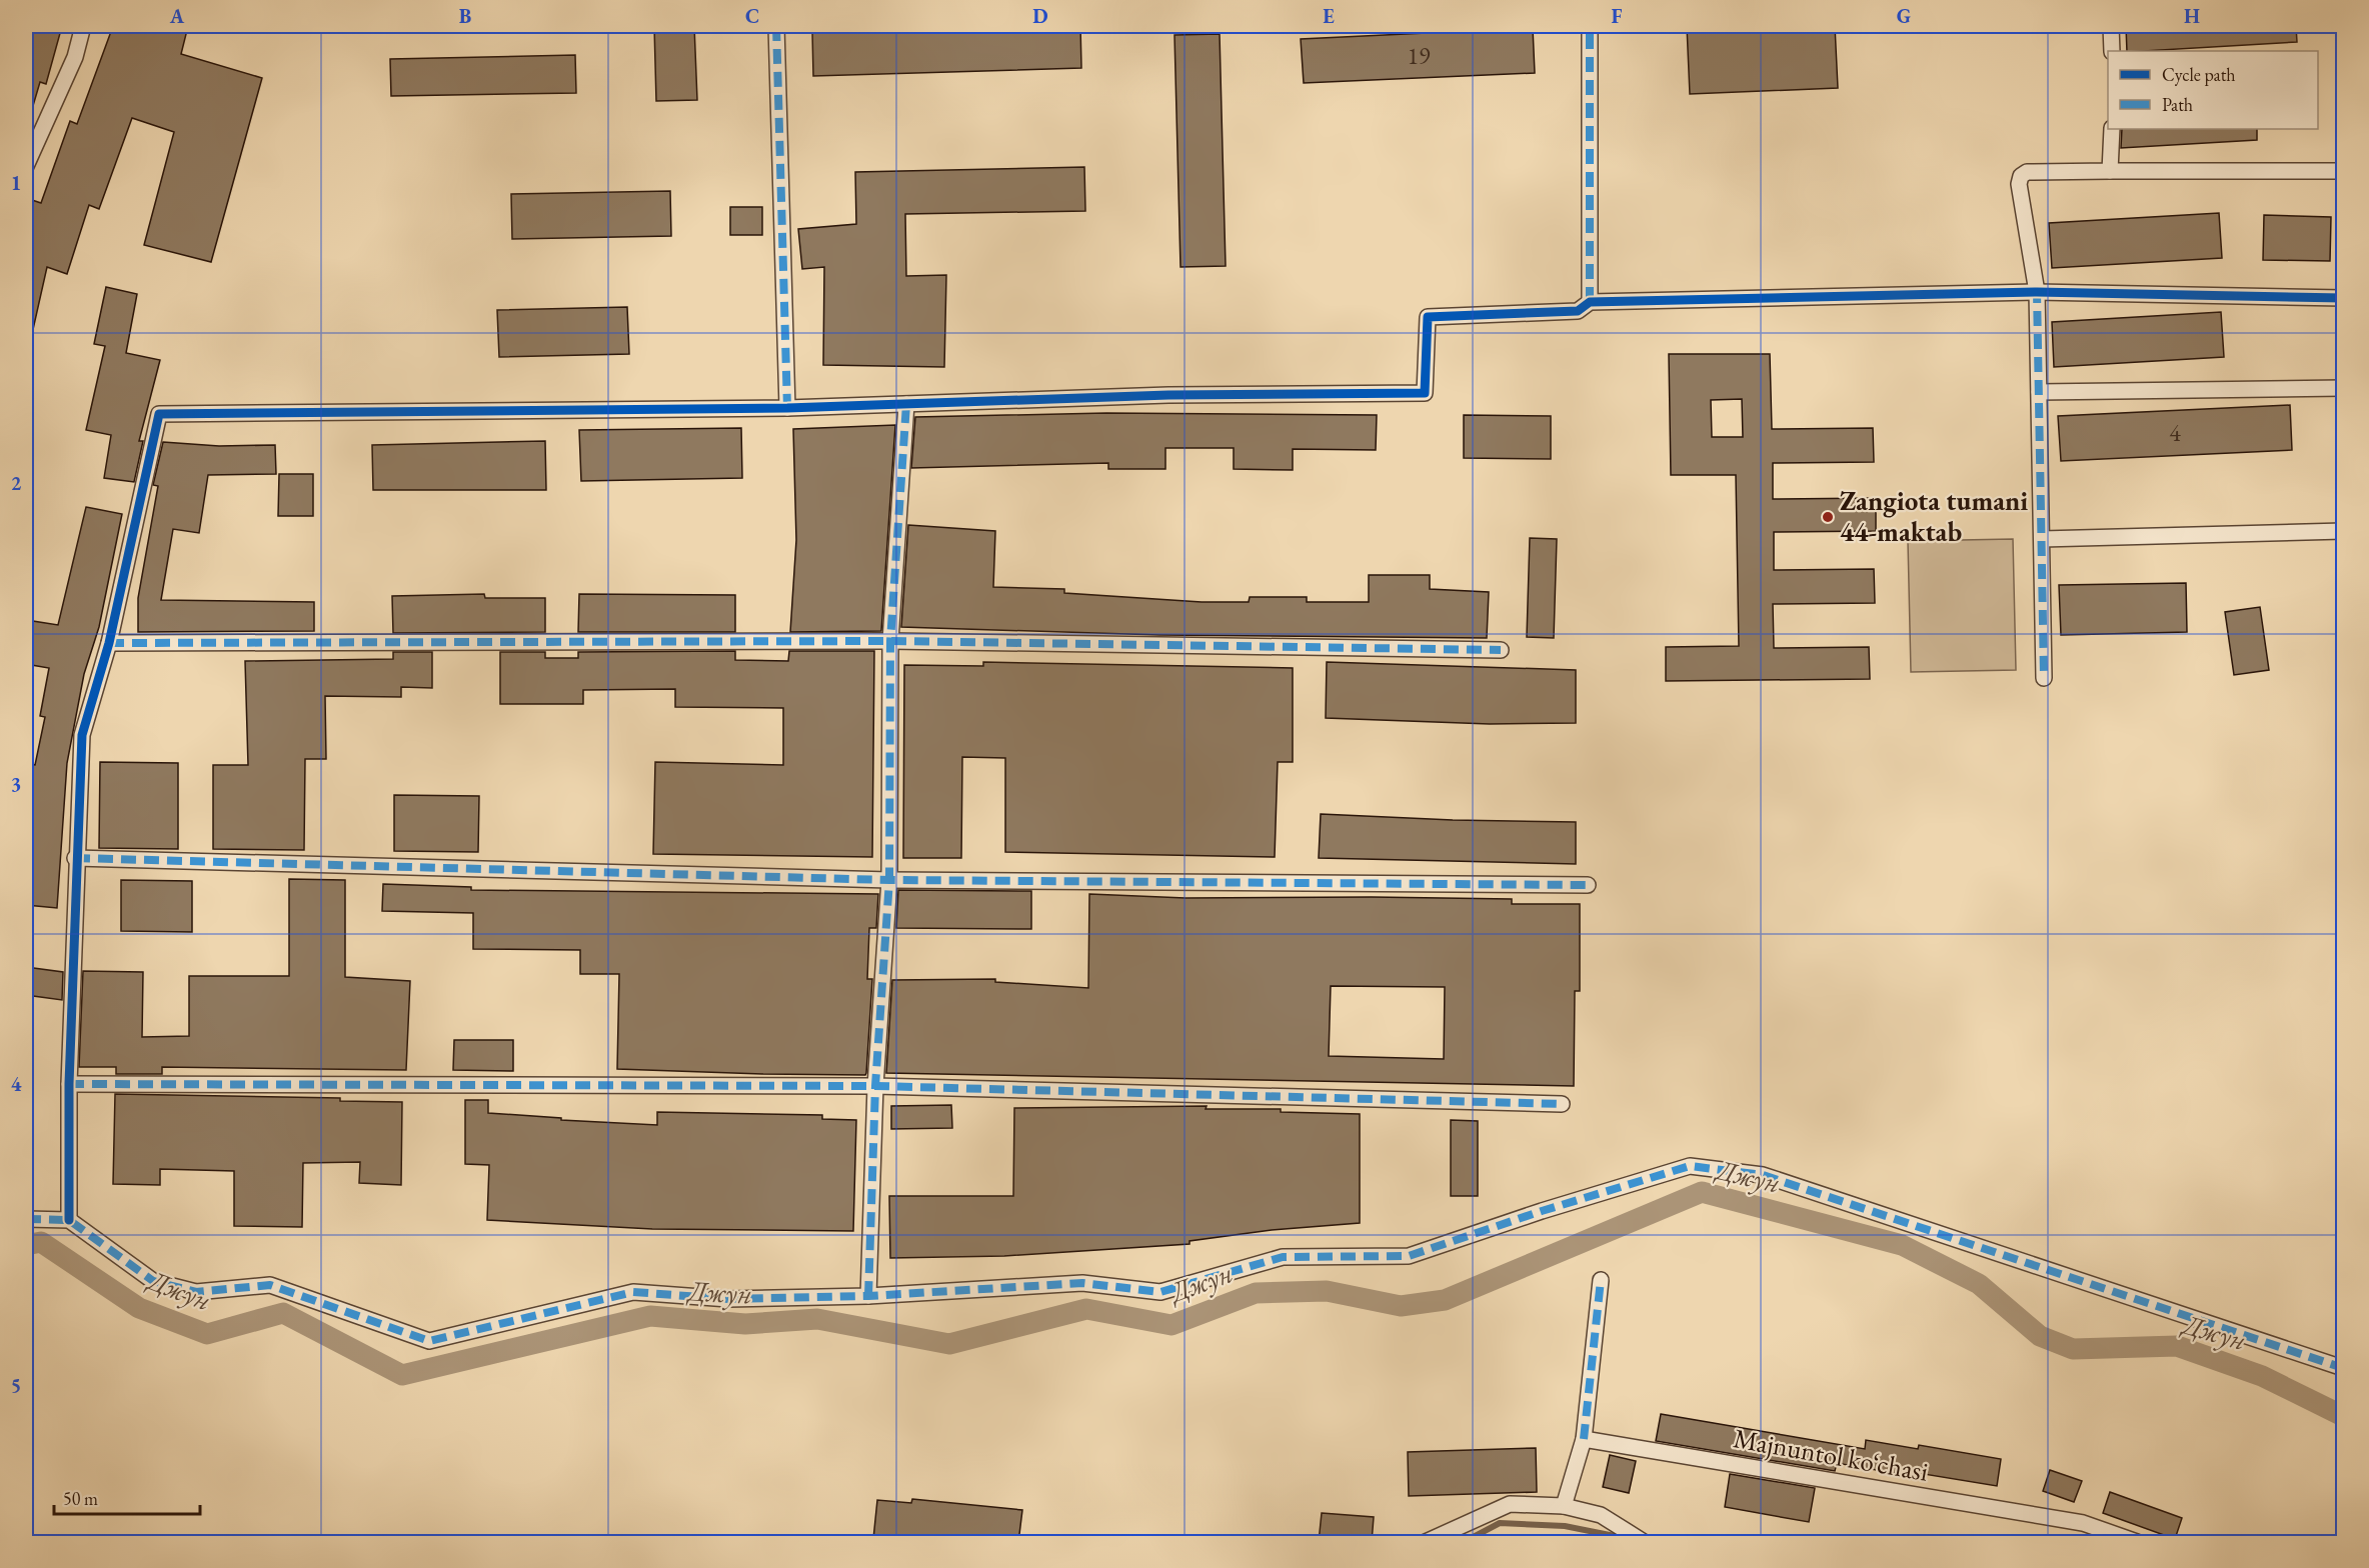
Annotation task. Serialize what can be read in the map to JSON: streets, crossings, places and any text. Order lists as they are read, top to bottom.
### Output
{
  "streets": {
    "street": ["Majnuntol ko‘chasi"]
  },
  "water": ["Джун"],
  "places": ["Zangiota tumani 44-maktab"],
  "house_numbers": ["19", "4"],
  "legend": ["Cycle path", "Path"],
  "scale_bar": "50 m",
  "grid": {
    "columns": [
      "A",
      "B",
      "C",
      "D",
      "E",
      "F",
      "G",
      "H"
    ],
    "rows": [
      "1",
      "2",
      "3",
      "4",
      "5"
    ]
  }
}
